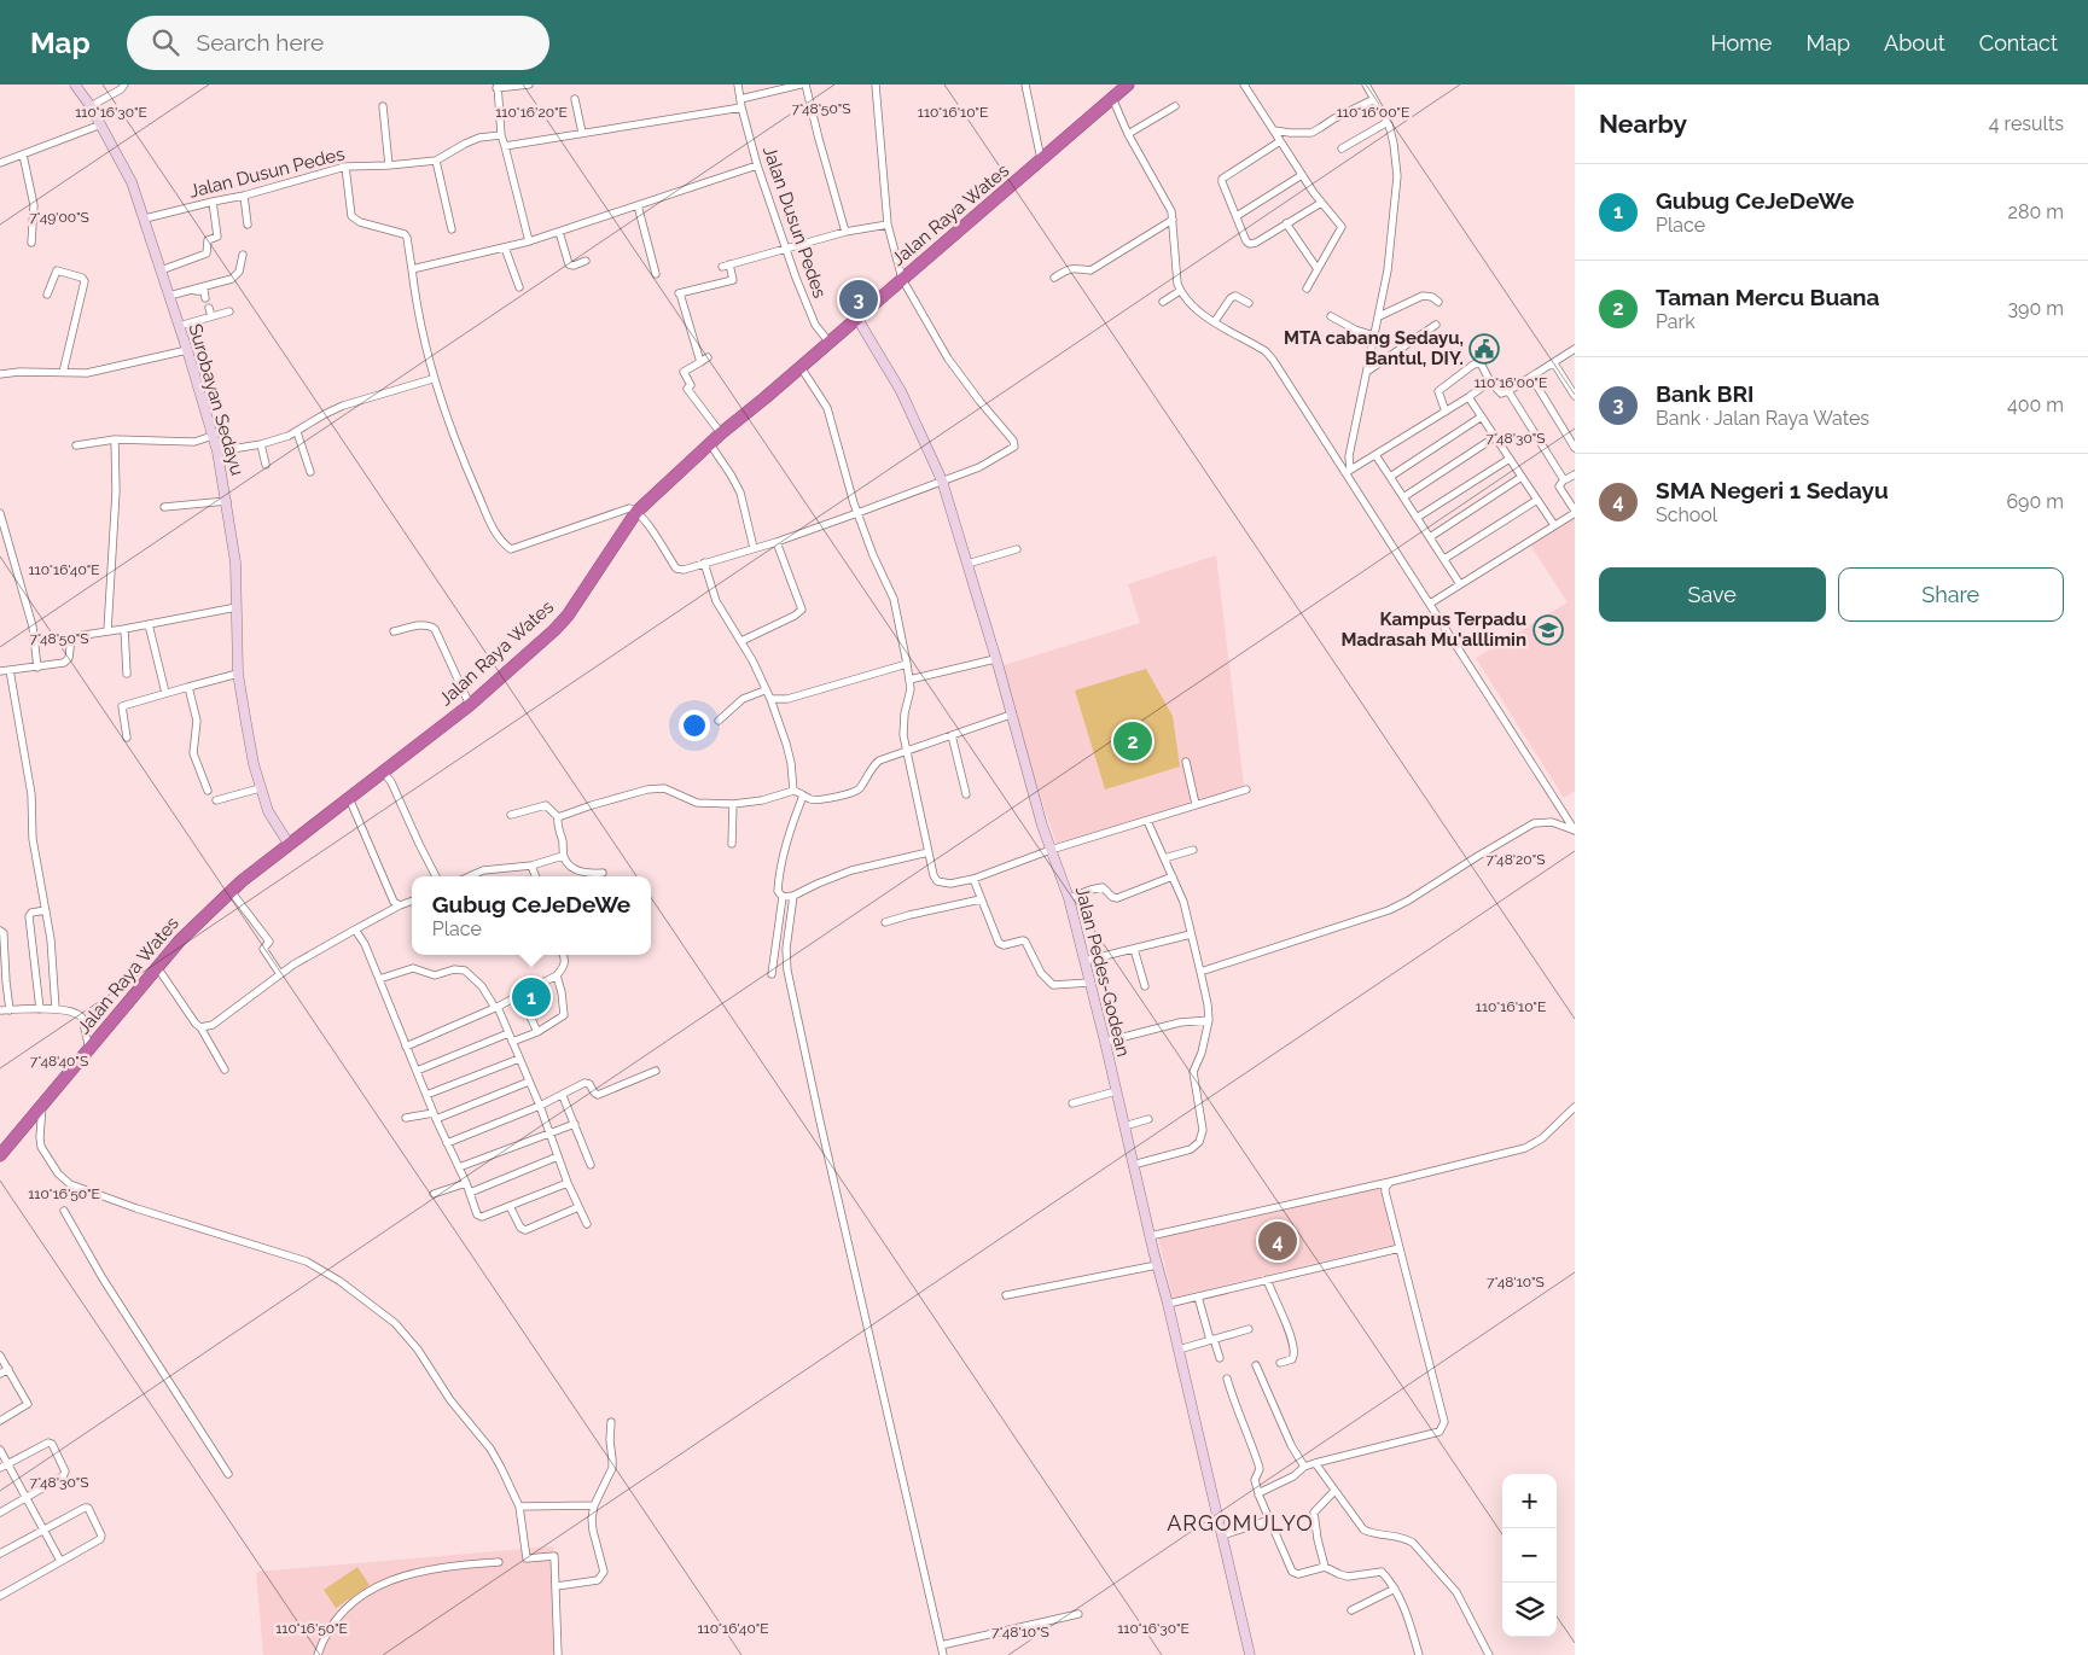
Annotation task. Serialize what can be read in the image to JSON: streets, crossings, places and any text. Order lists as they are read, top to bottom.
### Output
{
  "streets": {
    "highway": ["Jalan Raya Wates"],
    "street": ["Jalan Dusun Pedes", "Surobayan Sedayu", "Jalan Pedes-Godean"]
  },
  "crossings": [
    ["Jalan Dusun Pedes", "Jalan Raya Wates"],
    ["Jalan Dusun Pedes", "Surobayan Sedayu"],
    ["Jalan Raya Wates", "Surobayan Sedayu"],
    ["Jalan Raya Wates", "Jalan Pedes-Godean"]
  ],
  "districts": ["ARGOMULYO"],
  "places": {
    "public building": ["MTA cabang Sedayu, Bantul, DIY."],
    "school or university": ["Kampus Terpadu Madrasah Mu'alllimin"]
  },
  "page": {
    "header": "Map",
    "search": "Search here",
    "nav": [
      "Home",
      "Map",
      "About",
      "Contact"
    ],
    "heading": ["Nearby", "4 results"],
    "list": [
      {
        "mark": "1",
        "name": "Gubug CeJeDeWe",
        "note": "Place",
        "value": "280 m"
      },
      {
        "mark": "2",
        "name": "Taman Mercu Buana",
        "note": "Park",
        "value": "390 m"
      },
      {
        "mark": "3",
        "name": "Bank BRI",
        "note": "Bank · Jalan Raya Wates",
        "value": "400 m"
      },
      {
        "mark": "4",
        "name": "SMA Negeri 1 Sedayu",
        "note": "School",
        "value": "690 m"
      }
    ],
    "pins": [
      "3",
      "2",
      "1",
      "4"
    ],
    "buttons": ["Save", "Share"],
    "popup": ["Gubug CeJeDeWe", "Place"],
    "map_buttons": ["+", "−"]
  },
  "coordinates": [
    "7°48'50\"S",
    "110°16'20\"E",
    "110°16'10\"E",
    "110°16'00\"E",
    "110°16'30\"E",
    "7°49'00\"S",
    "7°48'30\"S",
    "110°16'40\"E",
    "7°48'20\"S",
    "7°48'40\"S",
    "110°16'50\"E",
    "7°48'10\"S"
  ]
}
